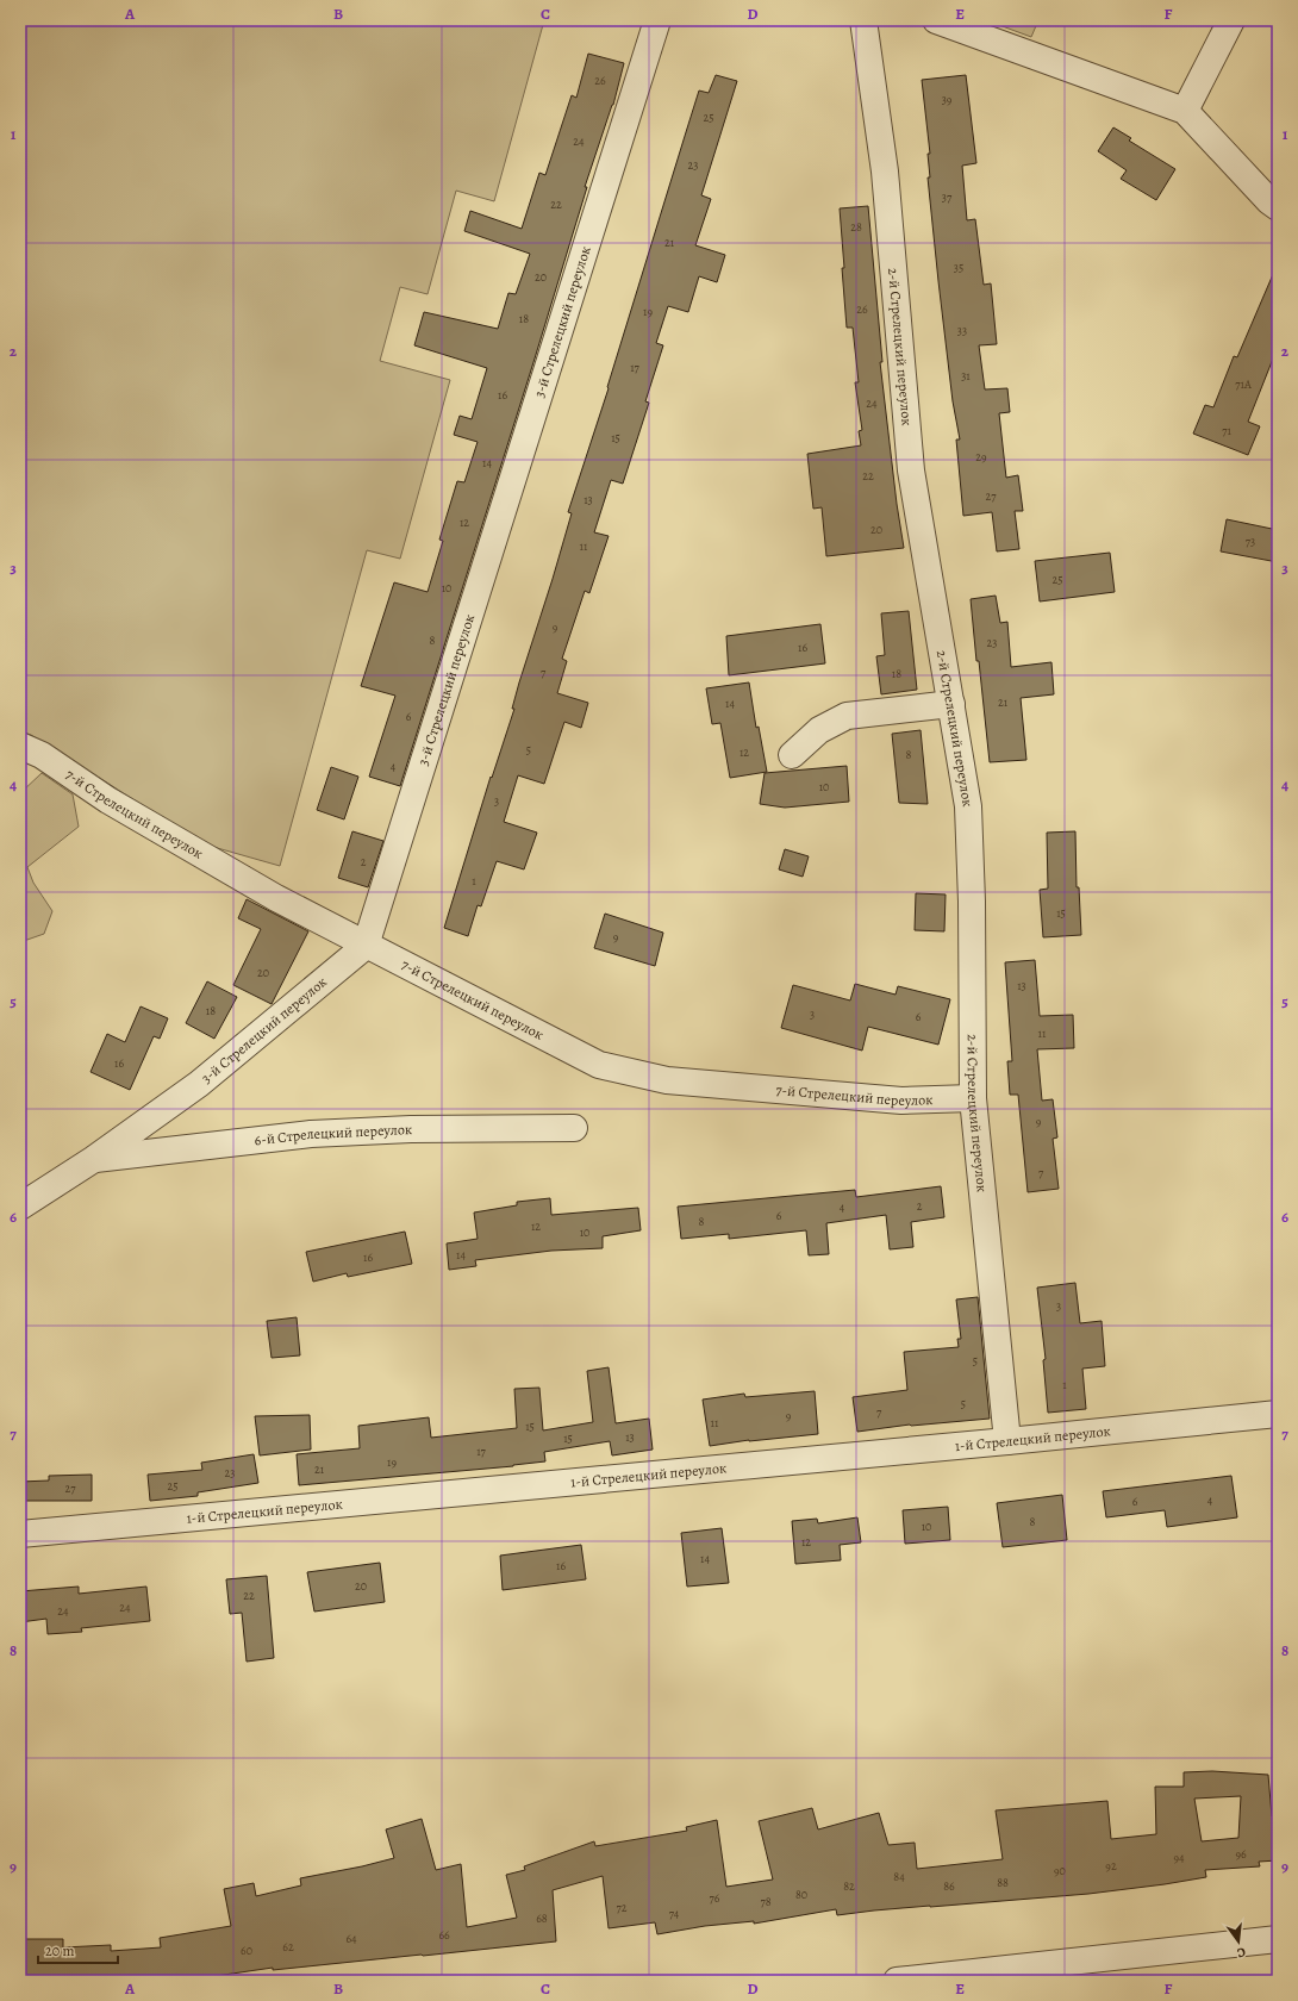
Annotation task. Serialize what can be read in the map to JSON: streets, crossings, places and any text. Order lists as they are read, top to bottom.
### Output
{
  "streets": {
    "street": [
      "3-й Стрелецкий переулок",
      "2-й Стрелецкий переулок",
      "7-й Стрелецкий переулок",
      "6-й Стрелецкий переулок",
      "1-й Стрелецкий переулок"
    ]
  },
  "crossings": [
    ["3-й Стрелецкий переулок", "7-й Стрелецкий переулок"],
    ["3-й Стрелецкий переулок", "6-й Стрелецкий переулок"],
    ["2-й Стрелецкий переулок", "7-й Стрелецкий переулок"],
    ["2-й Стрелецкий переулок", "1-й Стрелецкий переулок"]
  ],
  "house_numbers": [
    "26",
    "39",
    "25",
    "24",
    "23",
    "37",
    "22",
    "28",
    "21",
    "35",
    "20",
    "26",
    "19",
    "18",
    "33",
    "17",
    "31",
    "71А",
    "16",
    "24",
    "71",
    "15",
    "29",
    "14",
    "22",
    "27",
    "13",
    "12",
    "20",
    "73",
    "11",
    "25",
    "10",
    "9",
    "8",
    "23",
    "16",
    "7",
    "18",
    "21",
    "14",
    "6",
    "5",
    "12",
    "8",
    "4",
    "10",
    "3",
    "2",
    "1",
    "15",
    "9",
    "20",
    "13",
    "18",
    "3",
    "6",
    "11",
    "16",
    "9",
    "7",
    "2",
    "4",
    "6",
    "8",
    "12",
    "10",
    "14",
    "16",
    "3",
    "5",
    "1",
    "5",
    "7",
    "9",
    "11",
    "15",
    "13",
    "15",
    "17",
    "19",
    "21",
    "23",
    "25",
    "27",
    "4",
    "6",
    "8",
    "10",
    "12",
    "14",
    "16",
    "20",
    "22",
    "24",
    "24",
    "96",
    "94",
    "92",
    "90",
    "84",
    "88",
    "82",
    "86",
    "80",
    "76",
    "78",
    "72",
    "74",
    "68",
    "66",
    "64",
    "62",
    "60"
  ],
  "scale_bar": "20 m",
  "north": "bottom",
  "grid": {
    "columns": [
      "A",
      "B",
      "C",
      "D",
      "E",
      "F"
    ],
    "rows": [
      "1",
      "2",
      "3",
      "4",
      "5",
      "6",
      "7",
      "8",
      "9"
    ]
  }
}
